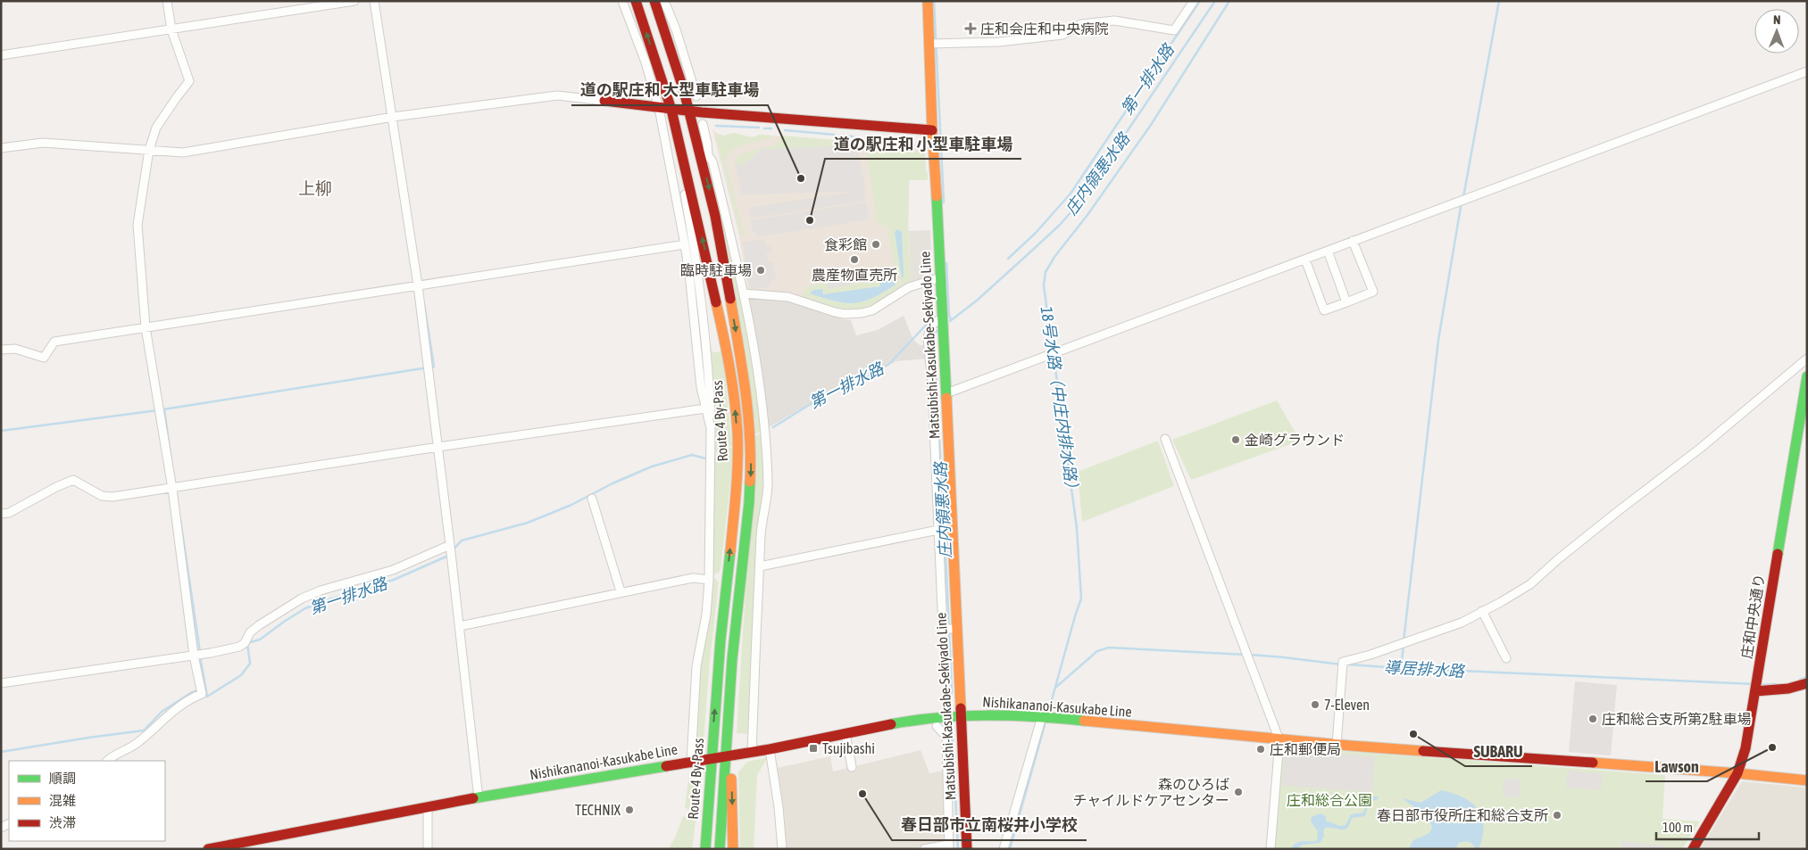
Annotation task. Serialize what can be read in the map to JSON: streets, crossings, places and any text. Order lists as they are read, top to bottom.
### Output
{
  "streets": {
    "main road": [
      "Matsubishi-Kasukabe-Sekiyado Line",
      "Route 4 By-Pass",
      "庄和中央通り",
      "Nishikananoi-Kasukabe Line"
    ]
  },
  "crossings": [
    ["Matsubishi-Kasukabe-Sekiyado Line", "Nishikananoi-Kasukabe Line"],
    ["Route 4 By-Pass", "Nishikananoi-Kasukabe Line"],
    ["庄和中央通り", "Nishikananoi-Kasukabe Line"]
  ],
  "districts": ["上柳"],
  "water": [
    "第一排水路",
    "庄内領悪水路",
    "18号水路（中庄内排水路）",
    "導居排水路"
  ],
  "parks": ["庄和総合公園"],
  "places": {
    "health": ["庄和会庄和中央病院"],
    "other": [
      "道の駅庄和 大型車駐車場",
      "道の駅庄和 小型車駐車場",
      "食彩館",
      "農産物直売所",
      "臨時駐車場",
      "金崎グラウンド",
      "7-Eleven",
      "庄和総合支所第2駐車場",
      "SUBARU",
      "Lawson",
      "庄和郵便局",
      "森のひろば チャイルドケアセンター",
      "春日部市立南桜井小学校",
      "TECHNIX",
      "春日部市役所庄和総合支所"
    ],
    "transit": ["Tsujibashi"]
  },
  "legend": ["順調", "混雑", "渋滞"],
  "scale_bar": "100 m",
  "north": "top"
}
